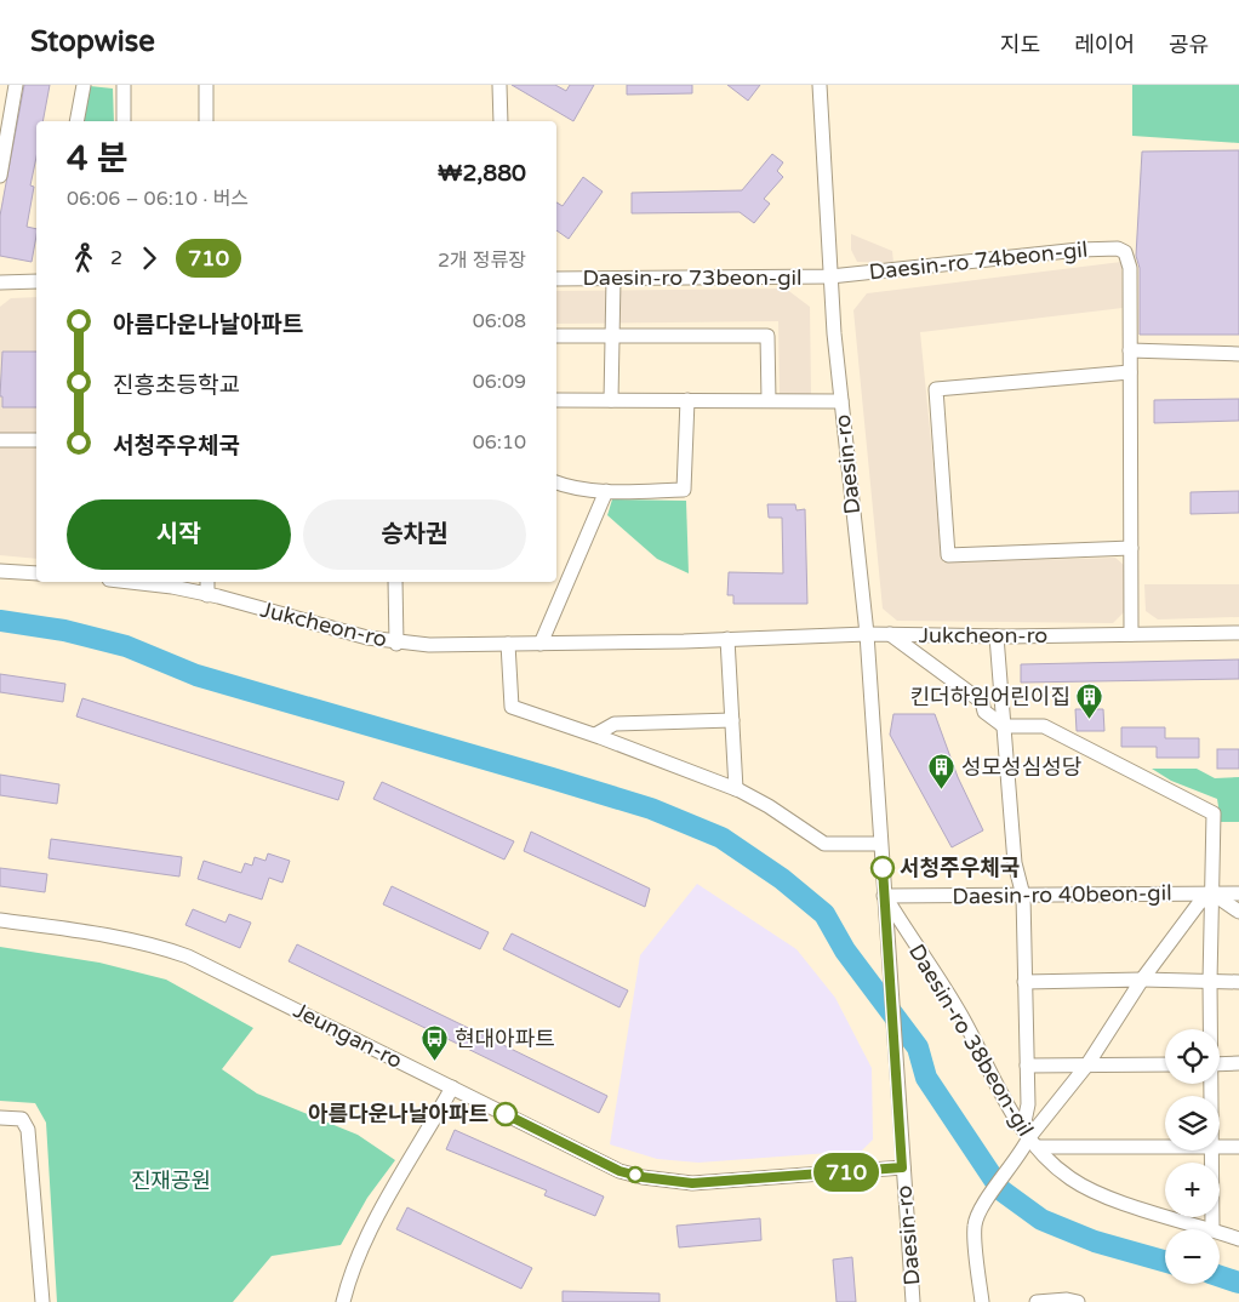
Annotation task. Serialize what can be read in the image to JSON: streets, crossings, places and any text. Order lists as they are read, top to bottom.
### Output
{
  "streets": {
    "street": [
      "Daesin-ro 74beon-gil",
      "Daesin-ro 73beon-gil",
      "Daesin-ro",
      "Jukcheon-ro",
      "Daesin-ro 40beon-gil",
      "Jeungan-ro",
      "Daesin-ro 38beon-gil"
    ]
  },
  "crossings": [
    ["Daesin-ro 74beon-gil", "Daesin-ro 73beon-gil"],
    ["Daesin-ro 74beon-gil", "Daesin-ro"],
    ["Daesin-ro 73beon-gil", "Daesin-ro"],
    ["Daesin-ro", "Jukcheon-ro"],
    ["Daesin-ro", "Daesin-ro 40beon-gil"],
    ["Daesin-ro", "Jeungan-ro"],
    ["Daesin-ro", "Daesin-ro 38beon-gil"],
    ["Daesin-ro 40beon-gil", "Daesin-ro 38beon-gil"]
  ],
  "parks": ["진재공원"],
  "places": {
    "building": ["킨더하임어린이집", "성모성심성당"],
    "other": ["서청주우체국", "아름다운나날아파트"],
    "bus stop": ["현대아파트"]
  },
  "lines": ["bus line 710"],
  "page": {
    "header": "Stopwise",
    "nav": ["지도", "레이어", "공유"],
    "on_map": "710",
    "heading": ["4 분", "06:06 – 06:10 · 버스", "₩2,880"],
    "legs": ["2", "710", "2개 정류장"],
    "list": [
      {
        "name": "아름다운나날아파트",
        "value": "06:08"
      },
      {
        "name": "진흥초등학교",
        "value": "06:09"
      },
      {
        "name": "서청주우체국",
        "value": "06:10"
      }
    ],
    "buttons": ["시작", "승차권"],
    "map_buttons": ["+", "−"]
  }
}
